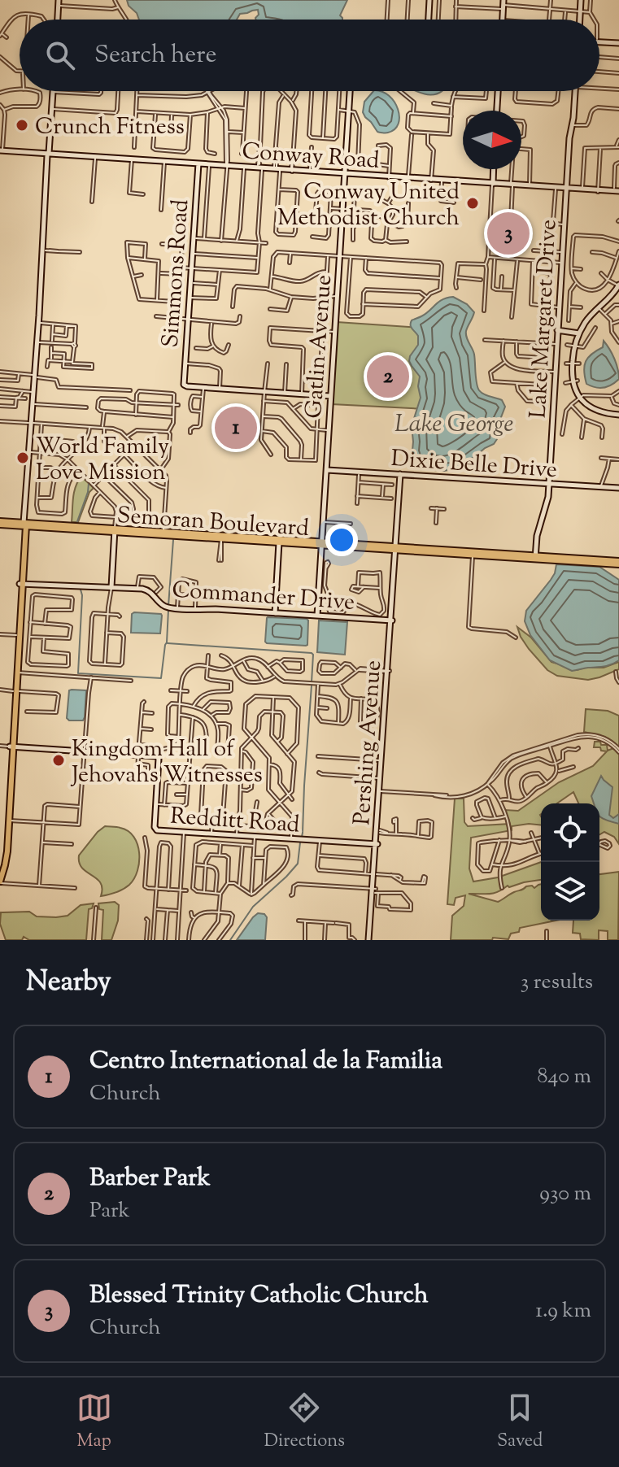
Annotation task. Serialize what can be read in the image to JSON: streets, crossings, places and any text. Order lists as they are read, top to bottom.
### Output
{
  "streets": {
    "main road": ["Semoran Boulevard"],
    "street": [
      "Conway Road",
      "Simmons Road",
      "Lake Margaret Drive",
      "Gatlin Avenue",
      "Dixie Belle Drive",
      "Commander Drive",
      "Pershing Avenue",
      "Redditt Road"
    ]
  },
  "crossings": [
    ["Conway Road", "Simmons Road"],
    ["Conway Road", "Lake Margaret Drive"],
    ["Conway Road", "Gatlin Avenue"],
    ["Lake Margaret Drive", "Dixie Belle Drive"],
    ["Lake Margaret Drive", "Semoran Boulevard"],
    ["Gatlin Avenue", "Dixie Belle Drive"],
    ["Gatlin Avenue", "Semoran Boulevard"],
    ["Gatlin Avenue", "Commander Drive"],
    ["Dixie Belle Drive", "Pershing Avenue"],
    ["Semoran Boulevard", "Pershing Avenue"],
    ["Commander Drive", "Pershing Avenue"],
    ["Pershing Avenue", "Redditt Road"]
  ],
  "water": ["Lake George"],
  "places": [
    "Crunch Fitness",
    "Conway United Methodist Church",
    "World Family Love Mission",
    "Kingdom Hall of Jehovahs Witnesses"
  ],
  "north": "right",
  "page": {
    "search": "Search here",
    "pins": ["3", "2", "1"],
    "heading": ["Nearby", "3 results"],
    "list": [
      {
        "mark": "1",
        "name": "Centro International de la Familia",
        "note": "Church",
        "value": "840 m"
      },
      {
        "mark": "2",
        "name": "Barber Park",
        "note": "Park",
        "value": "930 m"
      },
      {
        "mark": "3",
        "name": "Blessed Trinity Catholic Church",
        "note": "Church",
        "value": "1.9 km"
      }
    ],
    "nav": ["Map", "Directions", "Saved"]
  }
}
